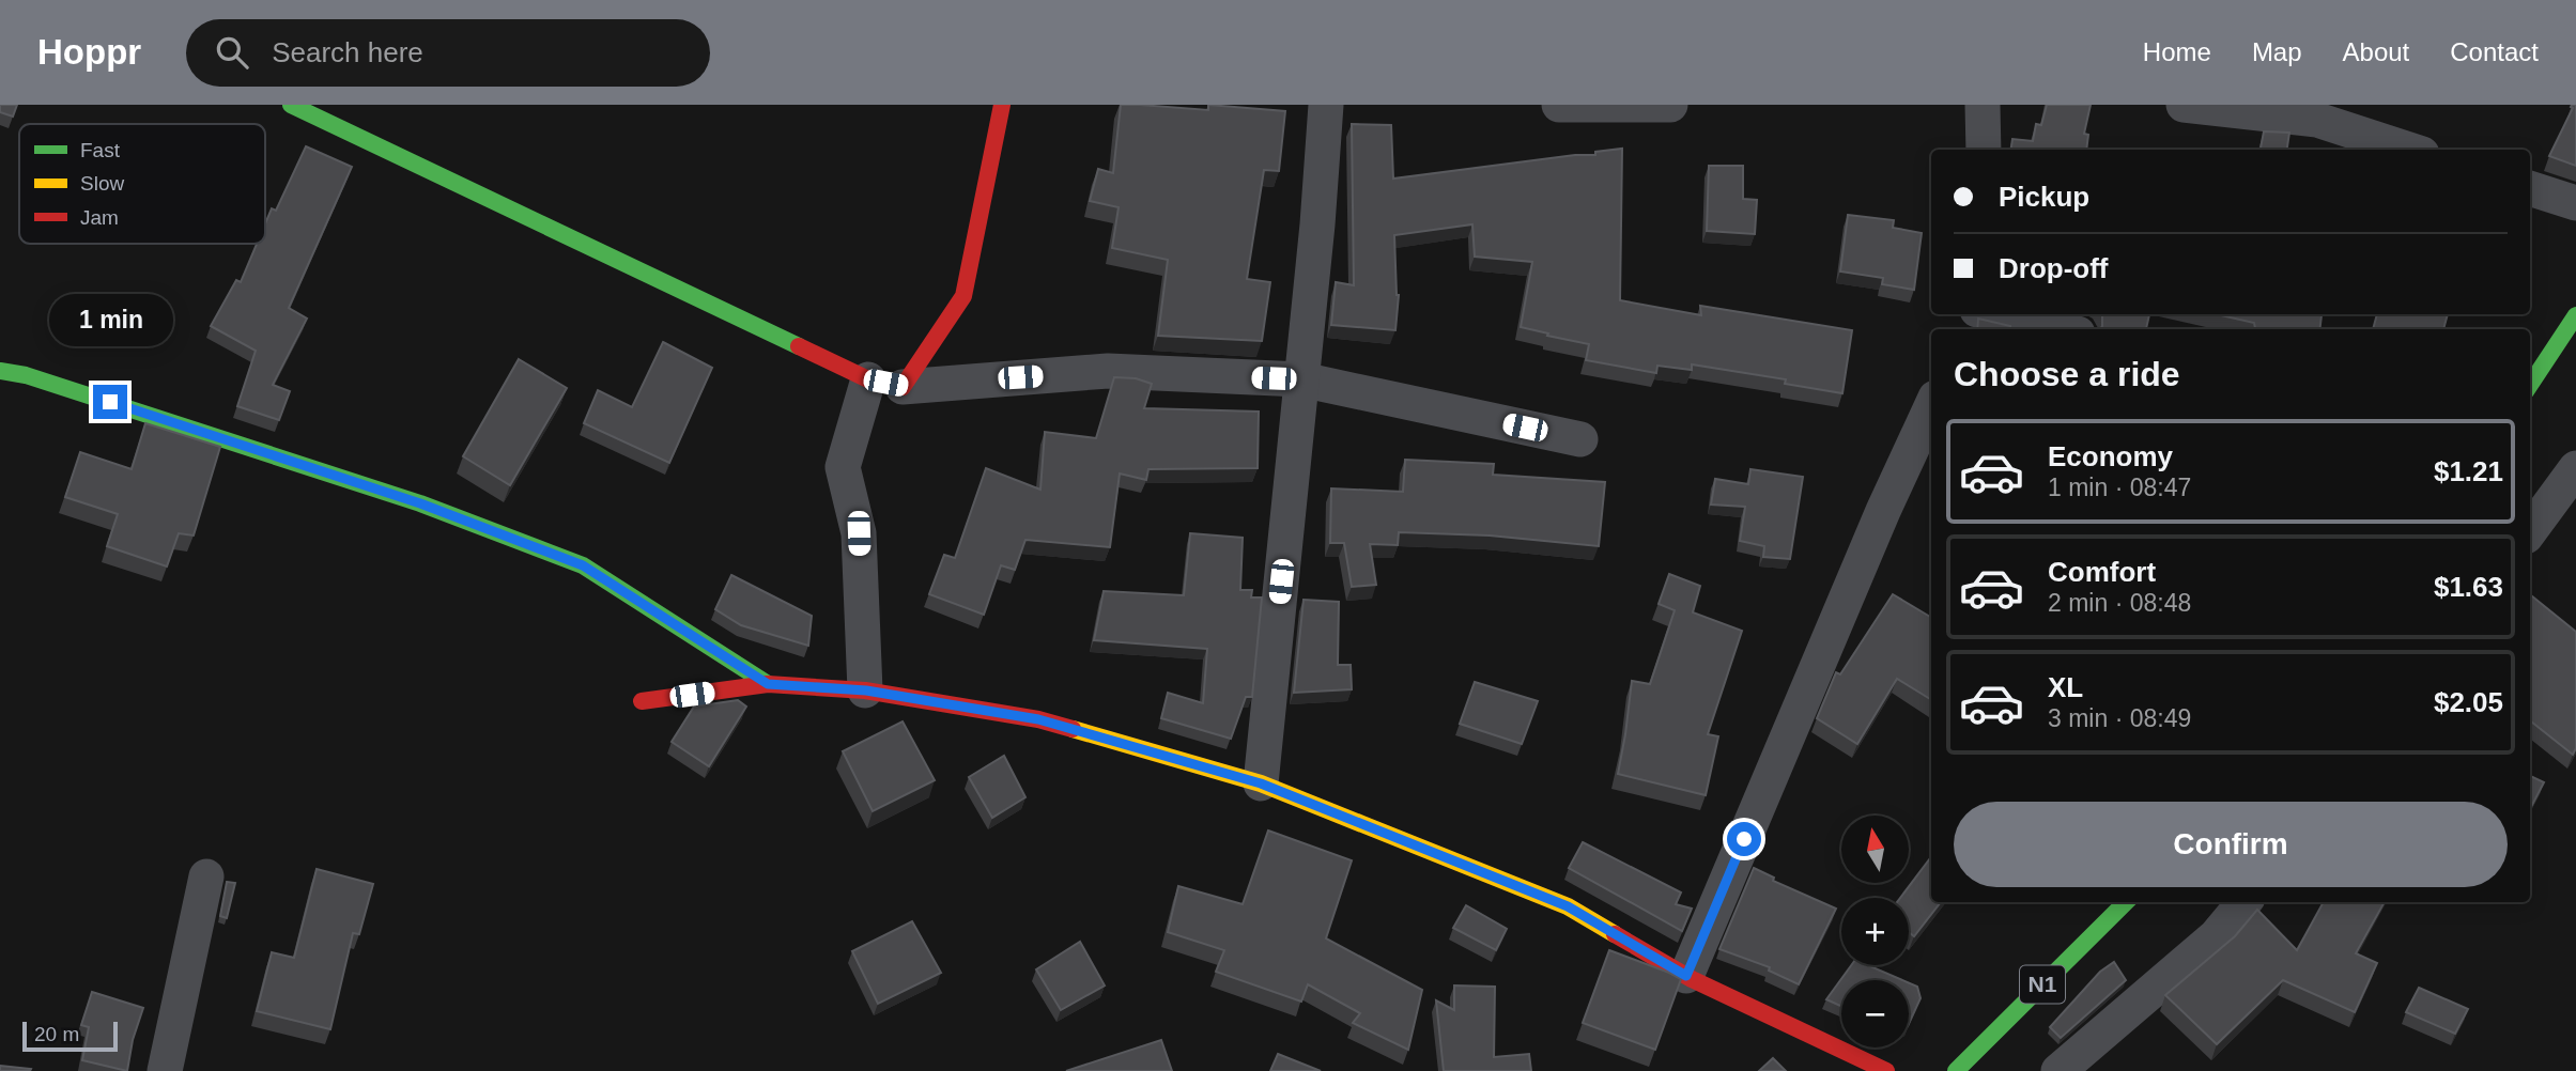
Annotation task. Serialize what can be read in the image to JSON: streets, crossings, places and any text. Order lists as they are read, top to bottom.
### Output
{
  "streets": {
    "main road": ["N1"]
  },
  "legend": ["Fast", "Slow", "Jam"],
  "scale_bar": "20 m",
  "north": "top",
  "page": {
    "header": "Hoppr",
    "search": "Search here",
    "nav": [
      "Home",
      "Map",
      "About",
      "Contact"
    ],
    "banner": ["Pickup", "Drop-off"],
    "bubble": "1 min",
    "heading": "Choose a ride",
    "list": [
      {
        "name": "Economy",
        "note": "1 min · 08:47",
        "value": "$1.21"
      },
      {
        "name": "Comfort",
        "note": "2 min · 08:48",
        "value": "$1.63"
      },
      {
        "name": "XL",
        "note": "3 min · 08:49",
        "value": "$2.05"
      }
    ],
    "buttons": "Confirm",
    "map_buttons": ["+", "−"],
    "scale": "20 m"
  }
}
